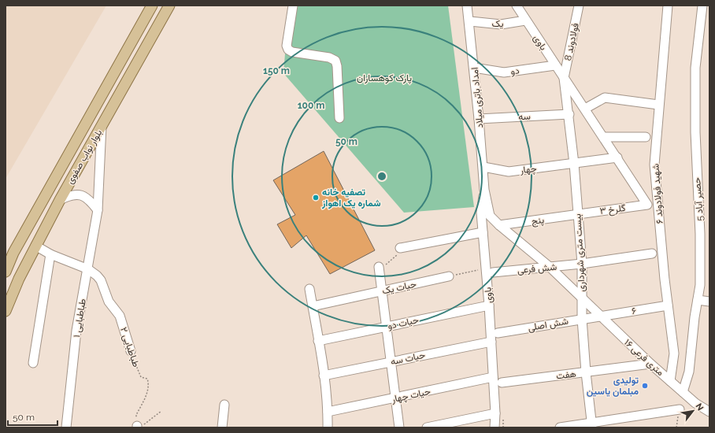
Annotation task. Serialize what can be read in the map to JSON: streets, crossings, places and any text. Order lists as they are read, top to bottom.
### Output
{
  "streets": {
    "main road": ["بلوار نواب صفوی"],
    "street": [
      "یک",
      "فولادوند 8",
      "باوی",
      "دو",
      "امداد باتری میلاد",
      "سه",
      "چهار",
      "شهید فولادوند ۶",
      "حصیر آباد 5",
      "گلرخ ۳",
      "پنج",
      "بیست متری شهرداری",
      "شش فرعی",
      "حیات یک",
      "۶",
      "طباطبایی ۱",
      "حیات دو",
      "شش اصلی",
      "طباطبایی ۲",
      "۱۶ متری فرعی",
      "حیات سه",
      "هفت",
      "حیات چهار"
    ]
  },
  "crossings": [
    ["یک", "باوی"],
    ["یک", "امداد باتری میلاد"],
    ["فولادوند 8", "باوی"],
    ["فولادوند 8", "بیست متری شهرداری"],
    ["باوی", "دو"],
    ["باوی", "امداد باتری میلاد"],
    ["باوی", "چهار"],
    ["باوی", "گلرخ ۳"],
    ["باوی", "بیست متری شهرداری"],
    ["باوی", "شش فرعی"],
    ["باوی", "حیات دو"],
    ["باوی", "۱۶ متری فرعی"],
    ["باوی", "حیات سه"],
    ["باوی", "حیات چهار"],
    ["دو", "امداد باتری میلاد"],
    ["امداد باتری میلاد", "سه"],
    ["امداد باتری میلاد", "چهار"],
    ["امداد باتری میلاد", "۱۶ متری فرعی"],
    ["سه", "بیست متری شهرداری"],
    ["بلوار نواب صفوی", "طباطبایی ۱"],
    ["بلوار نواب صفوی", "طباطبایی ۲"],
    ["چهار", "بیست متری شهرداری"],
    ["شهید فولادوند ۶", "۶"],
    ["شهید فولادوند ۶", "۱۶ متری فرعی"],
    ["حصیر آباد 5", "۱۶ متری فرعی"],
    ["گلرخ ۳", "پنج"],
    ["گلرخ ۳", "بیست متری شهرداری"],
    ["پنج", "بیست متری شهرداری"],
    ["پنج", "۱۶ متری فرعی"],
    ["بیست متری شهرداری", "شش فرعی"],
    ["بیست متری شهرداری", "شش اصلی"],
    ["بیست متری شهرداری", "۱۶ متری فرعی"],
    ["بیست متری شهرداری", "هفت"],
    ["شش فرعی", "۱۶ متری فرعی"],
    ["۶", "شش اصلی"],
    ["۶", "۱۶ متری فرعی"],
    ["طباطبایی ۱", "طباطبایی ۲"],
    ["شش اصلی", "۱۶ متری فرعی"],
    ["۱۶ متری فرعی", "هفت"]
  ],
  "parks": ["پارک کوهساران"],
  "places": ["تصفیه خانه شماره یک اهواز", "تولیدی مبلمان یاسین"],
  "scale_bar": "50 m",
  "north": "top right",
  "rings": ["150 m", "100 m", "50 m"]
}
